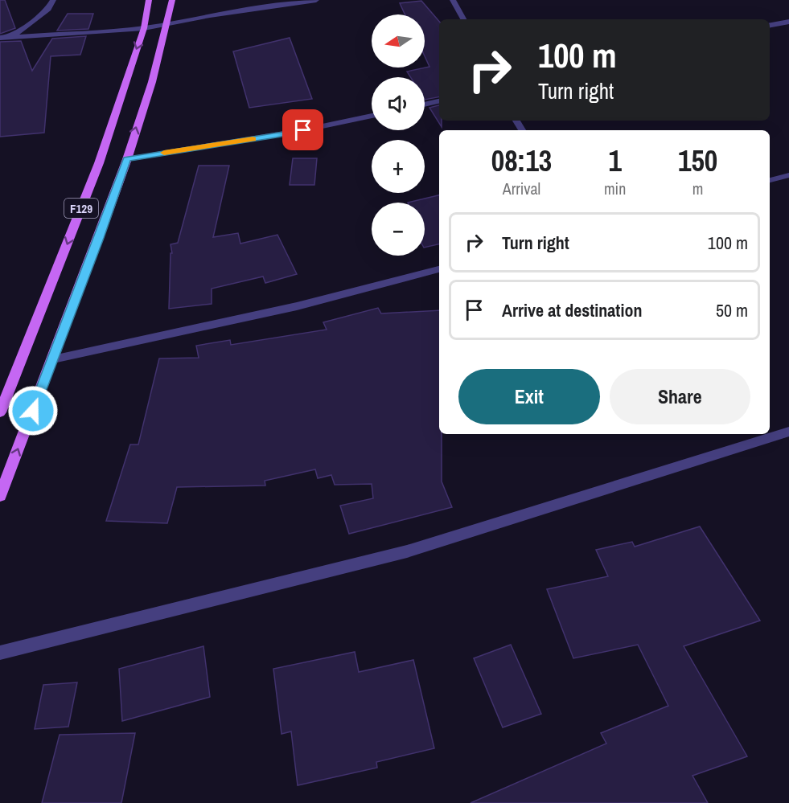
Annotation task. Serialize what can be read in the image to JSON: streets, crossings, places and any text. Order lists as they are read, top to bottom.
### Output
{
  "streets": {
    "main road": ["F129"]
  },
  "north": "left",
  "page": {
    "map_buttons": ["+", "−"],
    "turn": ["100 m", "Turn right"],
    "eta": [
      "08:13",
      "Arrival",
      "1",
      "min",
      "150",
      "m"
    ],
    "list": [
      {
        "name": "Turn right",
        "value": "100 m"
      },
      {
        "name": "Arrive at destination",
        "value": "50 m"
      }
    ],
    "buttons": ["Exit", "Share"]
  }
}
